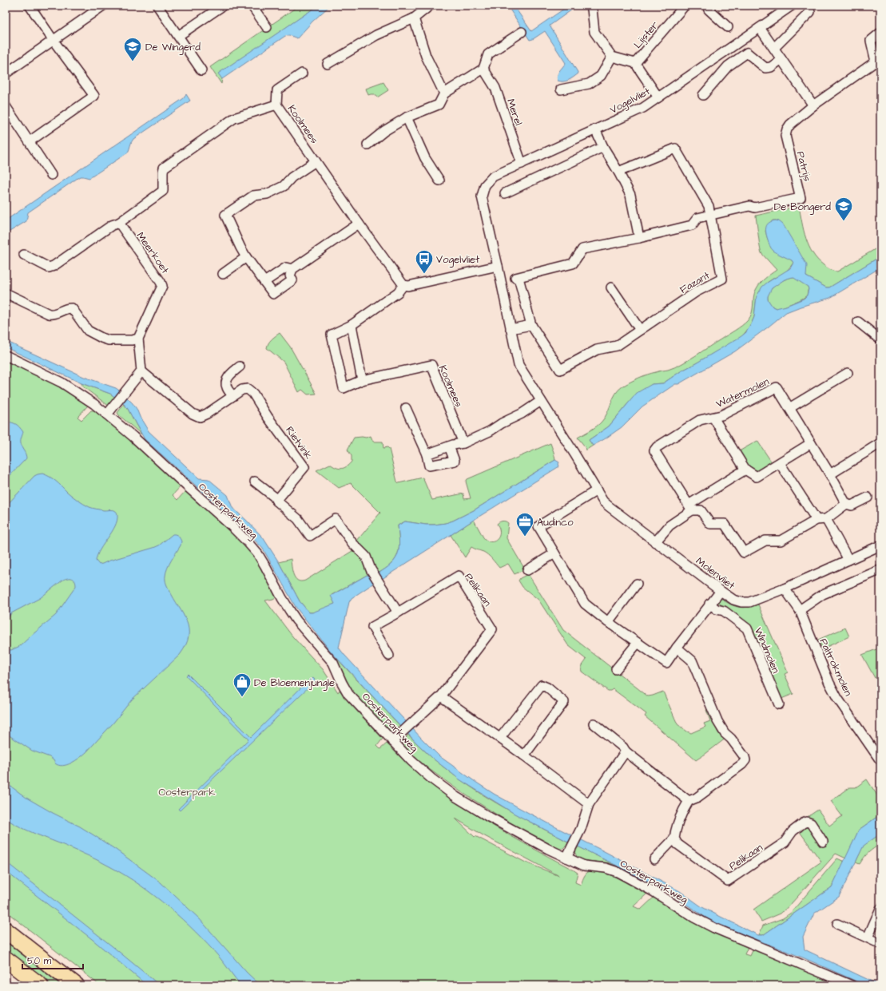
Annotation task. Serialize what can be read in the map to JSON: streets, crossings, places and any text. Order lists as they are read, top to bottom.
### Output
{
  "streets": {
    "street": [
      "Lijster",
      "Vogelvliet",
      "Merel",
      "Koolmees",
      "Patrijs",
      "Meerkoet",
      "Fazant",
      "Watermolen",
      "Rietvink",
      "Oosterparkweg",
      "Molenvliet",
      "Pelikaan",
      "Windmolen",
      "Paltrokmolen"
    ]
  },
  "crossings": [
    ["Lijster", "Vogelvliet"],
    ["Vogelvliet", "Merel"],
    ["Vogelvliet", "Molenvliet"],
    ["Koolmees", "Meerkoet"],
    ["Patrijs", "Fazant"],
    ["Oosterparkweg", "Pelikaan"],
    ["Molenvliet", "Paltrokmolen"]
  ],
  "parks": ["Oosterpark"],
  "places": {
    "school or university": ["De Wingerd", "De Bongerd"],
    "bus stop": ["Vogelvliet"],
    "office": ["Audinco"],
    "shop": ["De Bloemenjungle"]
  },
  "scale_bar": "50 m"
}
